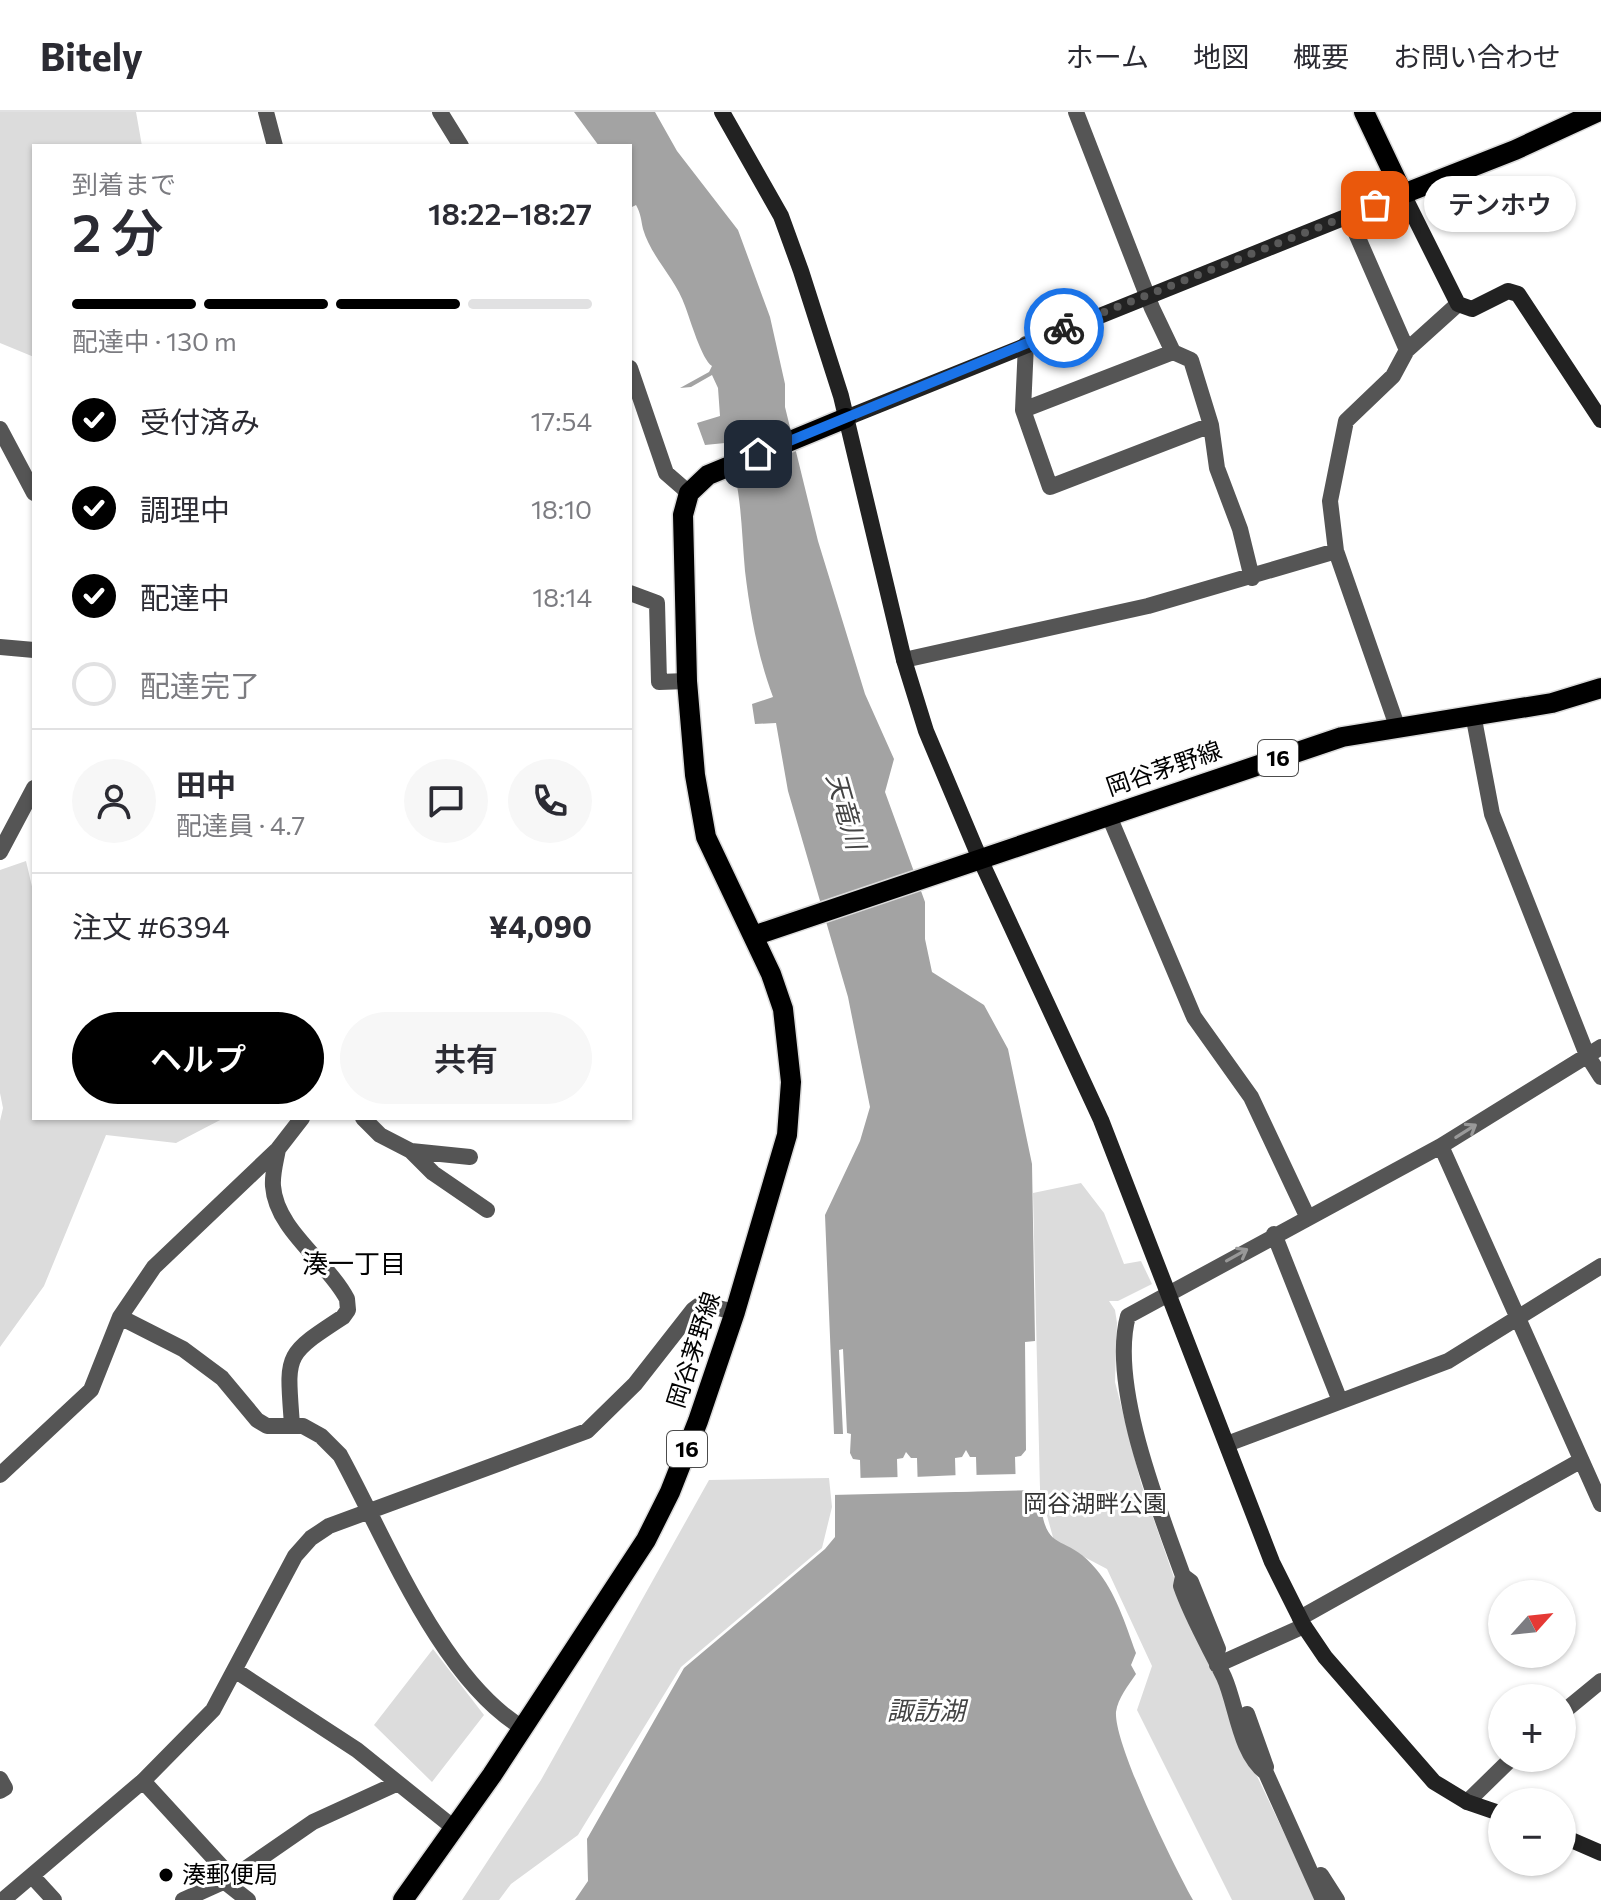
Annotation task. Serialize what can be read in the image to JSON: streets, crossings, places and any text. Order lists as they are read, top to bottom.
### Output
{
  "streets": {
    "main road": ["16", "岡谷茅野線"]
  },
  "districts": ["湊一丁目"],
  "water": ["天竜川", "諏訪湖"],
  "parks": ["岡谷湖畔公園"],
  "places": ["テンホウ", "湊郵便局"],
  "north": "top right",
  "page": {
    "header": "Bitely",
    "nav": [
      "ホーム",
      "地図",
      "概要",
      "お問い合わせ"
    ],
    "heading": ["2 分", "到着まで", "18:22–18:27"],
    "panel": [
      "田中",
      "配達員 · 4.7",
      "注文 #6394",
      "¥4,090"
    ],
    "bubble": "テンホウ",
    "bar": "配達中 · 130 m",
    "list": [
      ["受付済み", "17:54"],
      ["調理中", "18:10"],
      ["配達中", "18:14"],
      "配達完了"
    ],
    "buttons": ["ヘルプ", "共有"],
    "map_buttons": ["+", "−"]
  }
}
